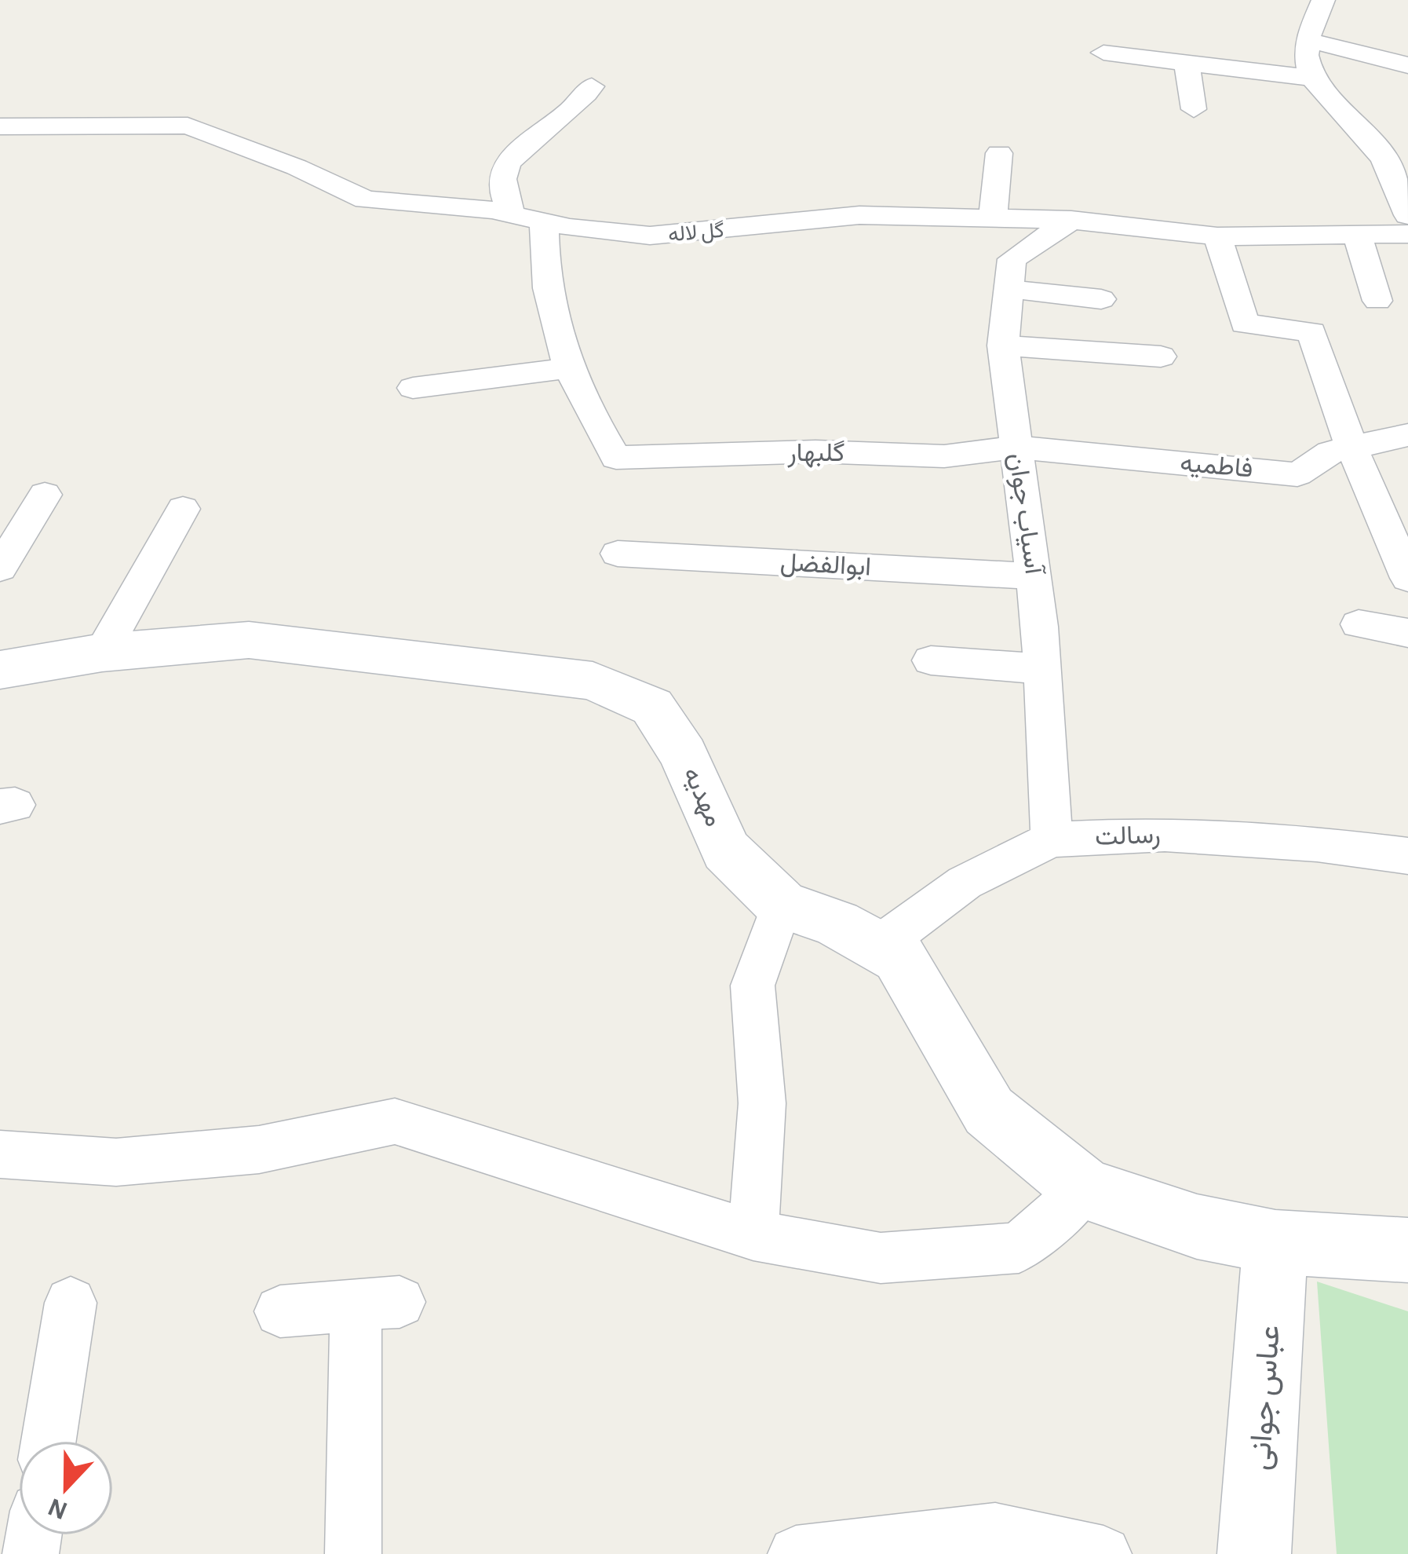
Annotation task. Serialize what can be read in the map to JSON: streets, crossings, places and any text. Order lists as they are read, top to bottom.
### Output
{
  "streets": {
    "street": [
      "گل لاله",
      "گلبهار",
      "فاطمیه",
      "آسیاب جوان",
      "ابوالفضل",
      "مهدیه",
      "رسالت",
      "عباس جوانی"
    ]
  },
  "crossings": [
    ["گل لاله", "آسیاب جوان"],
    ["گلبهار", "فاطمیه"],
    ["گلبهار", "آسیاب جوان"],
    ["فاطمیه", "آسیاب جوان"],
    ["آسیاب جوان", "ابوالفضل"],
    ["آسیاب جوان", "رسالت"],
    ["مهدیه", "رسالت"],
    ["مهدیه", "عباس جوانی"]
  ],
  "north": "bottom"
}
